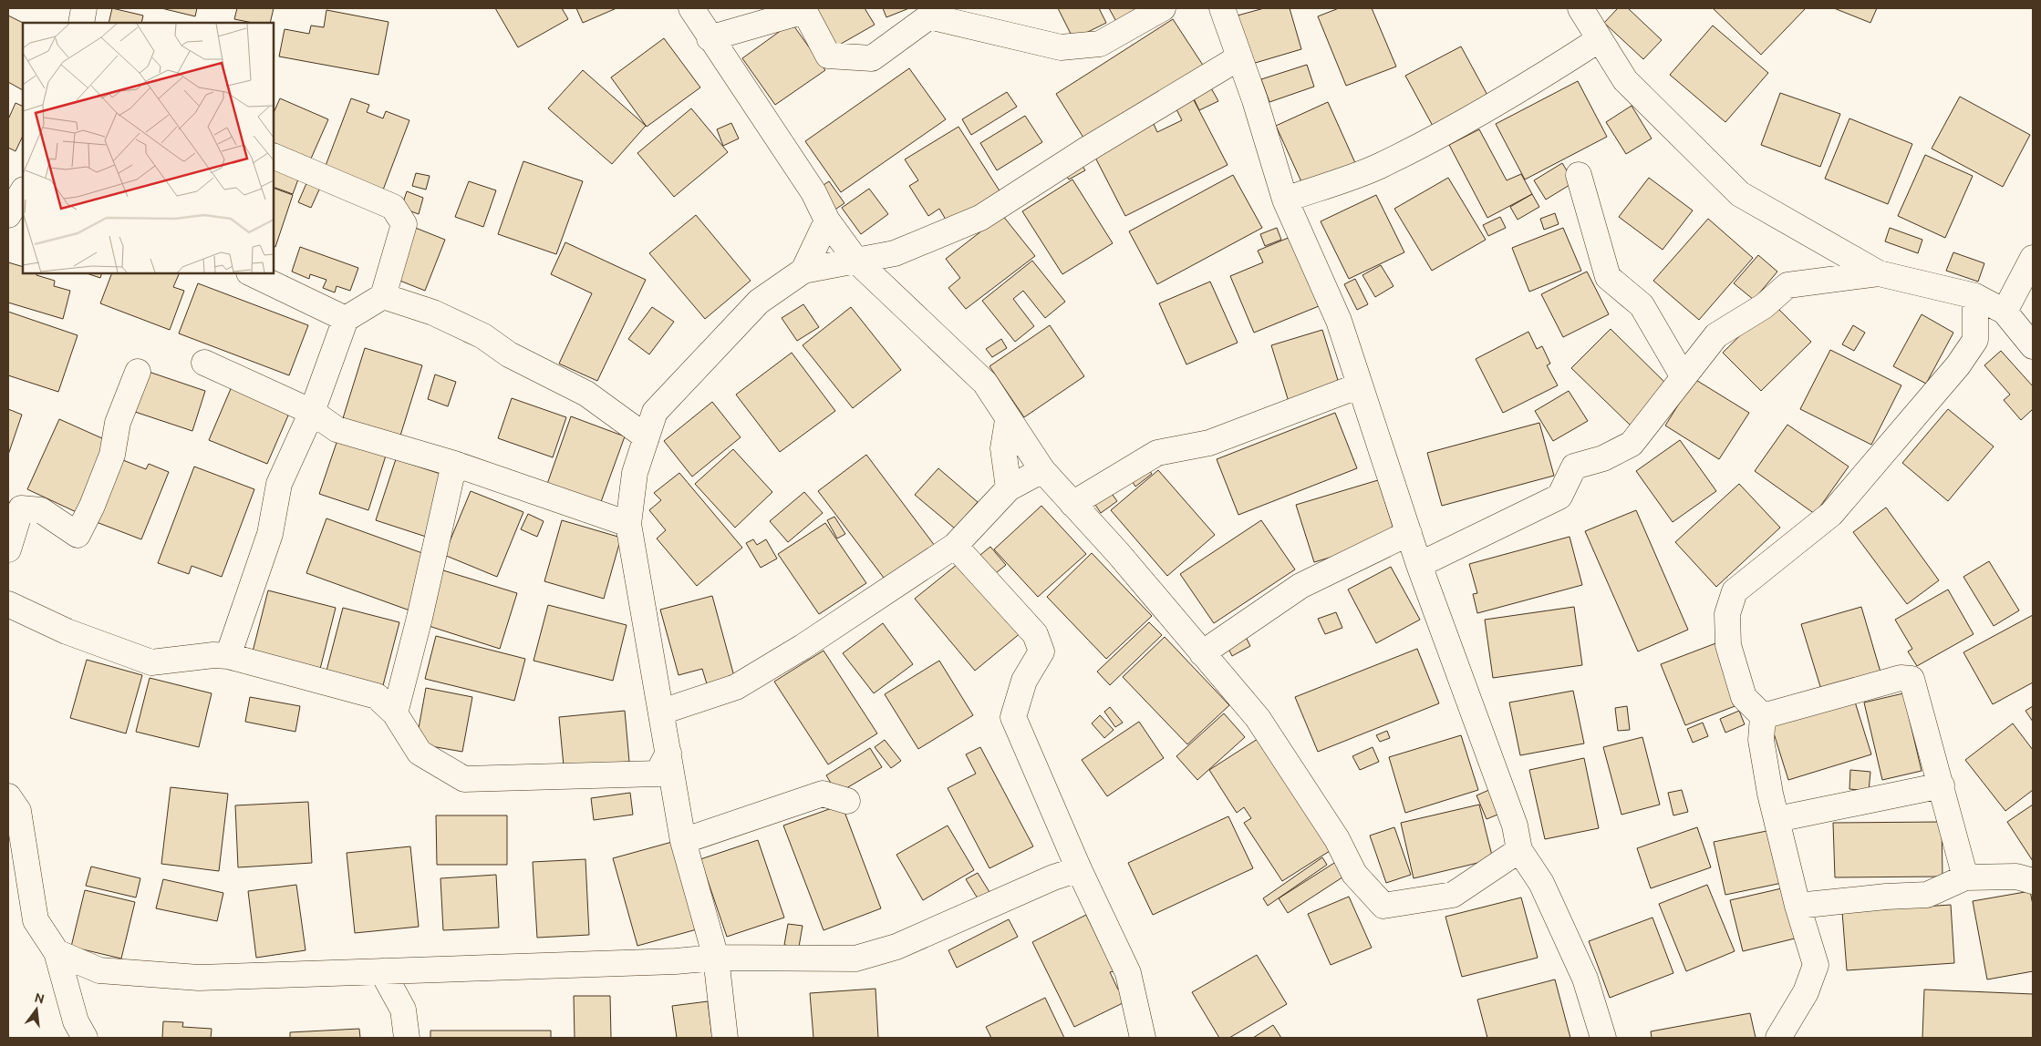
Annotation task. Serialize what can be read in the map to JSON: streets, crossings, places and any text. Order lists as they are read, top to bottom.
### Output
{
  "north": "top"
}
